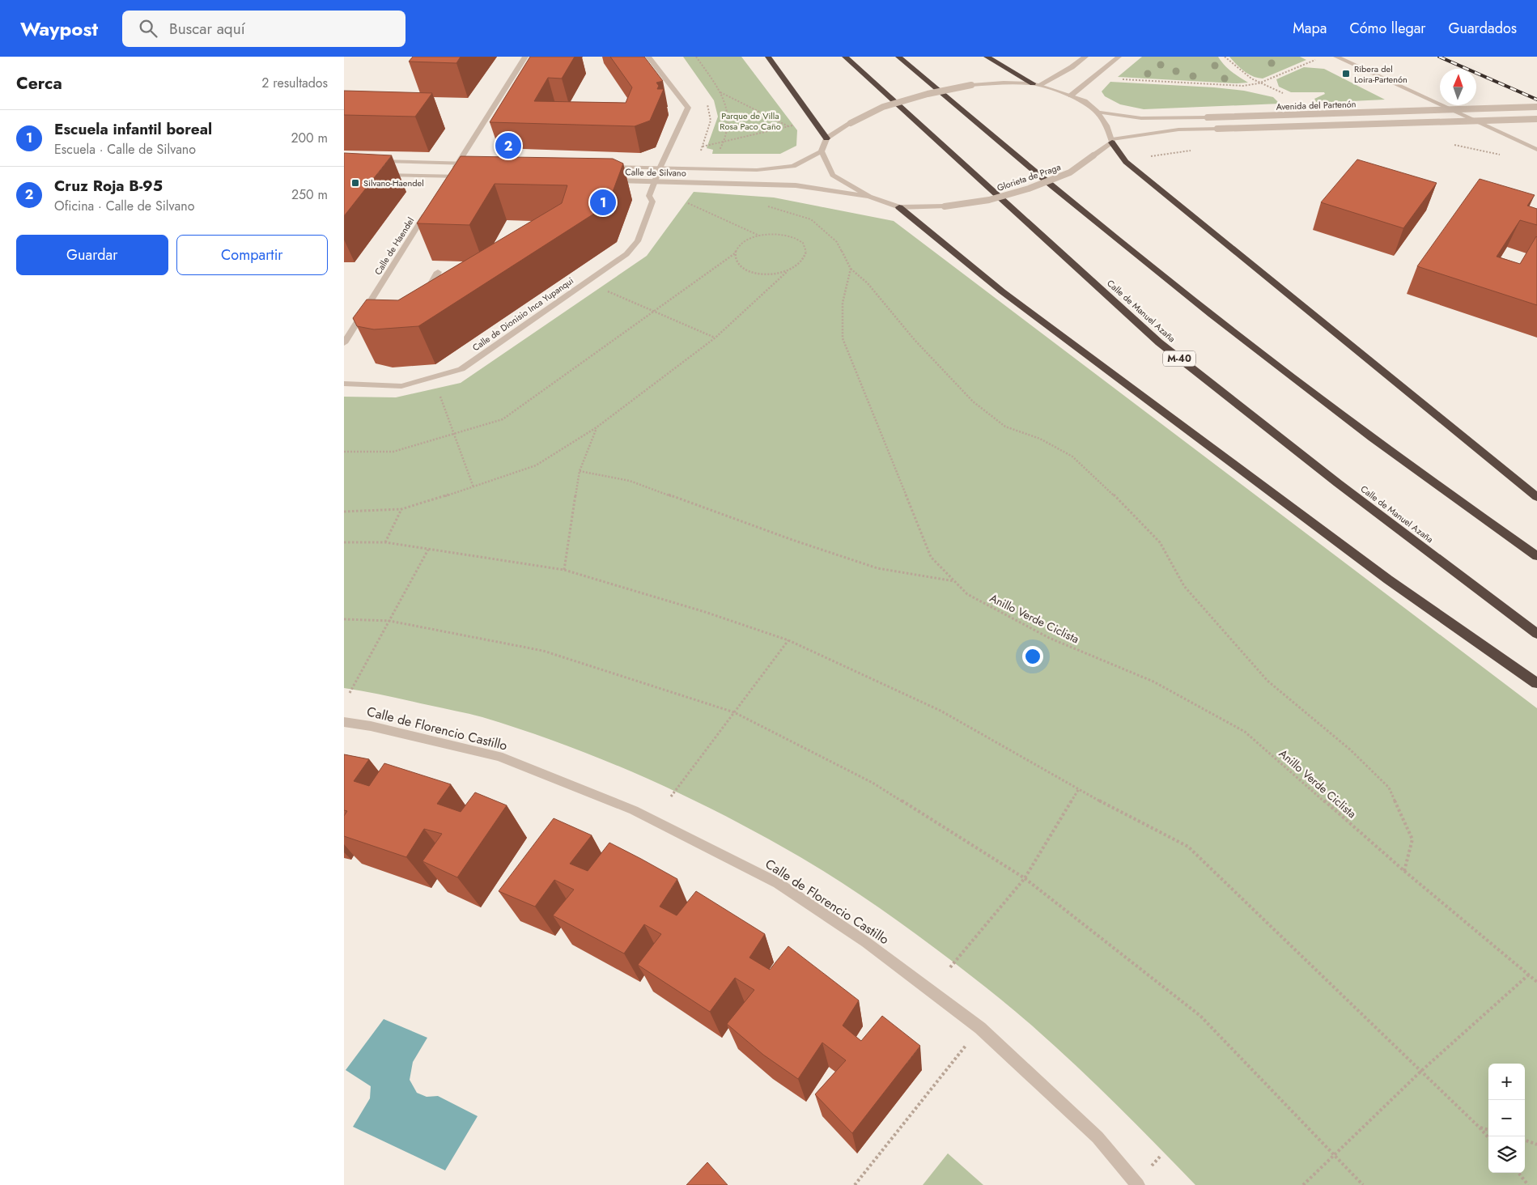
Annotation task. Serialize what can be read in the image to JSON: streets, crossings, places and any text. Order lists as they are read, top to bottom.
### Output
{
  "streets": {
    "highway": ["Calle de Manuel Azaña", "M-40"],
    "street": [
      "Avenida del Partenón",
      "Calle de Silvano",
      "Glorieta de Praga",
      "Calle de Haendel",
      "Calle de Dionisio Inca Yupanqui",
      "Calle de Florencio Castillo"
    ],
    "path": ["Anillo Verde Ciclista"]
  },
  "crossings": [
    ["Avenida del Partenón", "Glorieta de Praga"],
    ["Calle de Silvano", "Glorieta de Praga"],
    ["Calle de Silvano", "Calle de Dionisio Inca Yupanqui"]
  ],
  "parks": ["Parque de Villa Rosa Paco Caño"],
  "places": {
    "transit": ["Ribera del Loira-Partenón", "Silvano-Haendel"]
  },
  "north": "top",
  "page": {
    "header": "Waypost",
    "search": "Buscar aquí",
    "nav": ["Mapa", "Cómo llegar", "Guardados"],
    "heading": ["Cerca", "2 resultados"],
    "list": [
      {
        "mark": "1",
        "name": "Escuela infantil boreal",
        "note": "Escuela · Calle de Silvano",
        "value": "200 m"
      },
      {
        "mark": "2",
        "name": "Cruz Roja B-95",
        "note": "Oficina · Calle de Silvano",
        "value": "250 m"
      }
    ],
    "pins": ["2", "1"],
    "buttons": ["Guardar", "Compartir"],
    "map_buttons": ["+", "−"]
  }
}
